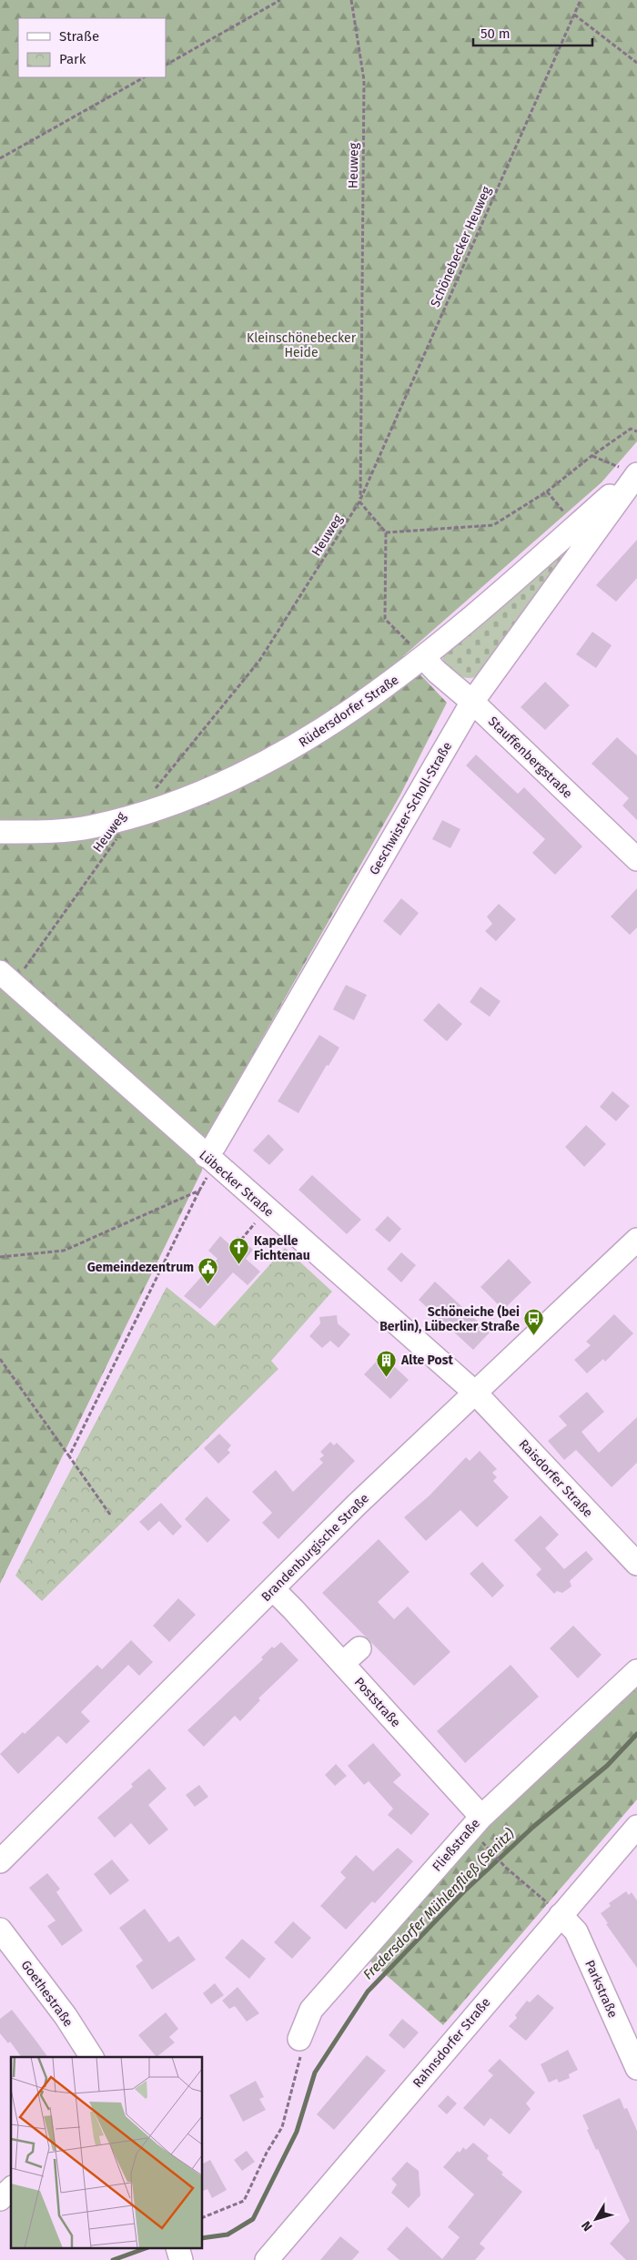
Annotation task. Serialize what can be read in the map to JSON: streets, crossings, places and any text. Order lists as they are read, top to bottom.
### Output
{
  "streets": {
    "street": [
      "Rüdersdorfer Straße",
      "Stauffenbergstraße",
      "Geschwister-Scholl-Straße",
      "Lübecker Straße",
      "Raisdorfer Straße",
      "Brandenburgische Straße",
      "Poststraße",
      "Fließstraße",
      "Parkstraße",
      "Goethestraße",
      "Rahnsdorfer Straße"
    ],
    "path": ["Heuweg", "Schönebecker Heuweg"]
  },
  "crossings": [
    ["Heuweg", "Schönebecker Heuweg"],
    ["Heuweg", "Rüdersdorfer Straße"],
    ["Heuweg", "Lübecker Straße"],
    ["Rüdersdorfer Straße", "Stauffenbergstraße"],
    ["Rüdersdorfer Straße", "Geschwister-Scholl-Straße"],
    ["Stauffenbergstraße", "Geschwister-Scholl-Straße"],
    ["Geschwister-Scholl-Straße", "Lübecker Straße"],
    ["Lübecker Straße", "Raisdorfer Straße"],
    ["Lübecker Straße", "Brandenburgische Straße"],
    ["Raisdorfer Straße", "Brandenburgische Straße"],
    ["Brandenburgische Straße", "Poststraße"],
    ["Poststraße", "Fließstraße"],
    ["Parkstraße", "Rahnsdorfer Straße"]
  ],
  "water": ["Fredersdorfer Mühlenfließ (Senitz)"],
  "parks": ["Kleinschönebecker Heide"],
  "places": {
    "church": ["Kapelle Fichtenau"],
    "public building": ["Gemeindezentrum"],
    "bus stop": ["Schöneiche (bei Berlin), Lübecker Straße"],
    "building": ["Alte Post"]
  },
  "legend": ["Straße", "Park"],
  "scale_bar": "50 m",
  "north": "bottom left"
}
